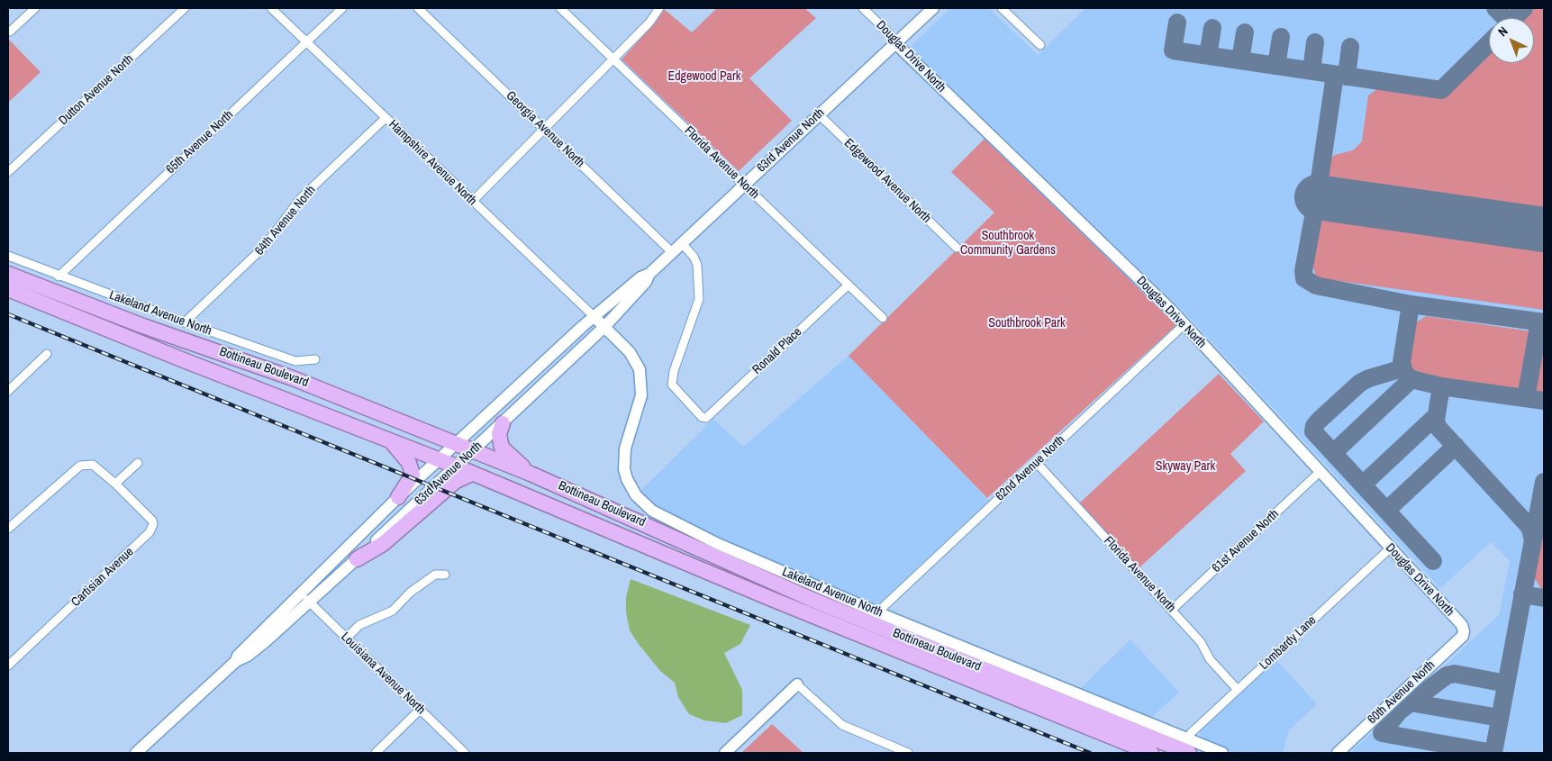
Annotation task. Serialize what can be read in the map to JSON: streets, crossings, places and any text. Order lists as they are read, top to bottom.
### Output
{
  "streets": {
    "highway": ["Bottineau Boulevard"],
    "street": [
      "Douglas Drive North",
      "Dutton Avenue North",
      "Georgia Avenue North",
      "63rd Avenue North",
      "65th Avenue North",
      "Hampshire Avenue North",
      "Florida Avenue North",
      "Edgewood Avenue North",
      "64th Avenue North",
      "Lakeland Avenue North",
      "Ronald Place",
      "62nd Avenue North",
      "61st Avenue North",
      "Cartisian Avenue",
      "Lombardy Lane",
      "Louisiana Avenue North",
      "60th Avenue North"
    ]
  },
  "crossings": [
    ["Douglas Drive North", "63rd Avenue North"],
    ["Douglas Drive North", "62nd Avenue North"],
    ["Douglas Drive North", "61st Avenue North"],
    ["Douglas Drive North", "Lombardy Lane"],
    ["Douglas Drive North", "60th Avenue North"],
    ["Georgia Avenue North", "63rd Avenue North"],
    ["63rd Avenue North", "Hampshire Avenue North"],
    ["63rd Avenue North", "Florida Avenue North"],
    ["63rd Avenue North", "Edgewood Avenue North"],
    ["63rd Avenue North", "Lakeland Avenue North"],
    ["63rd Avenue North", "Ronald Place"],
    ["63rd Avenue North", "Bottineau Boulevard"],
    ["63rd Avenue North", "Louisiana Avenue North"],
    ["65th Avenue North", "Hampshire Avenue North"],
    ["65th Avenue North", "Lakeland Avenue North"],
    ["Hampshire Avenue North", "64th Avenue North"],
    ["Hampshire Avenue North", "Lakeland Avenue North"],
    ["Florida Avenue North", "Ronald Place"],
    ["Florida Avenue North", "62nd Avenue North"],
    ["Florida Avenue North", "61st Avenue North"],
    ["Florida Avenue North", "Lombardy Lane"],
    ["64th Avenue North", "Lakeland Avenue North"],
    ["Lakeland Avenue North", "Bottineau Boulevard"],
    ["Lakeland Avenue North", "62nd Avenue North"],
    ["Lakeland Avenue North", "Lombardy Lane"],
    ["Bottineau Boulevard", "Lombardy Lane"]
  ],
  "parks": [
    "Edgewood Park",
    "Southbrook Community Gardens",
    "Southbrook Park",
    "Skyway Park"
  ],
  "north": "top left"
}
